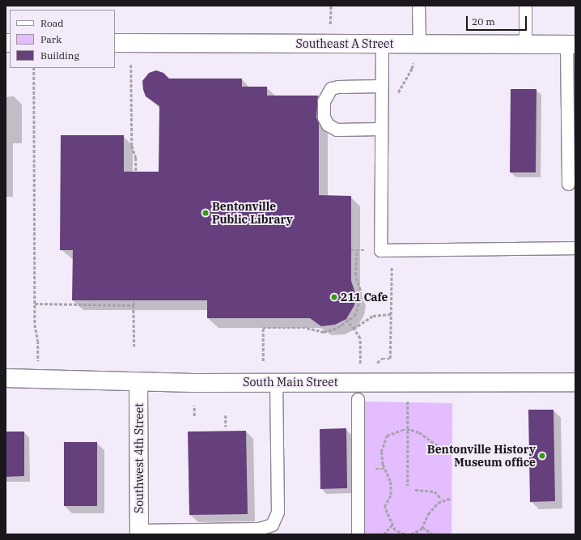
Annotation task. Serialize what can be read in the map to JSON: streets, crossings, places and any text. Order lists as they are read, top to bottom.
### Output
{
  "streets": {
    "street": ["Southeast A Street", "South Main Street", "Southwest 4th Street"]
  },
  "crossings": [
    ["South Main Street", "Southwest 4th Street"]
  ],
  "places": ["Bentonville Public Library", "211 Cafe", "Bentonville History Museum office"],
  "legend": ["Road", "Park", "Building"],
  "scale_bar": "20 m"
}
